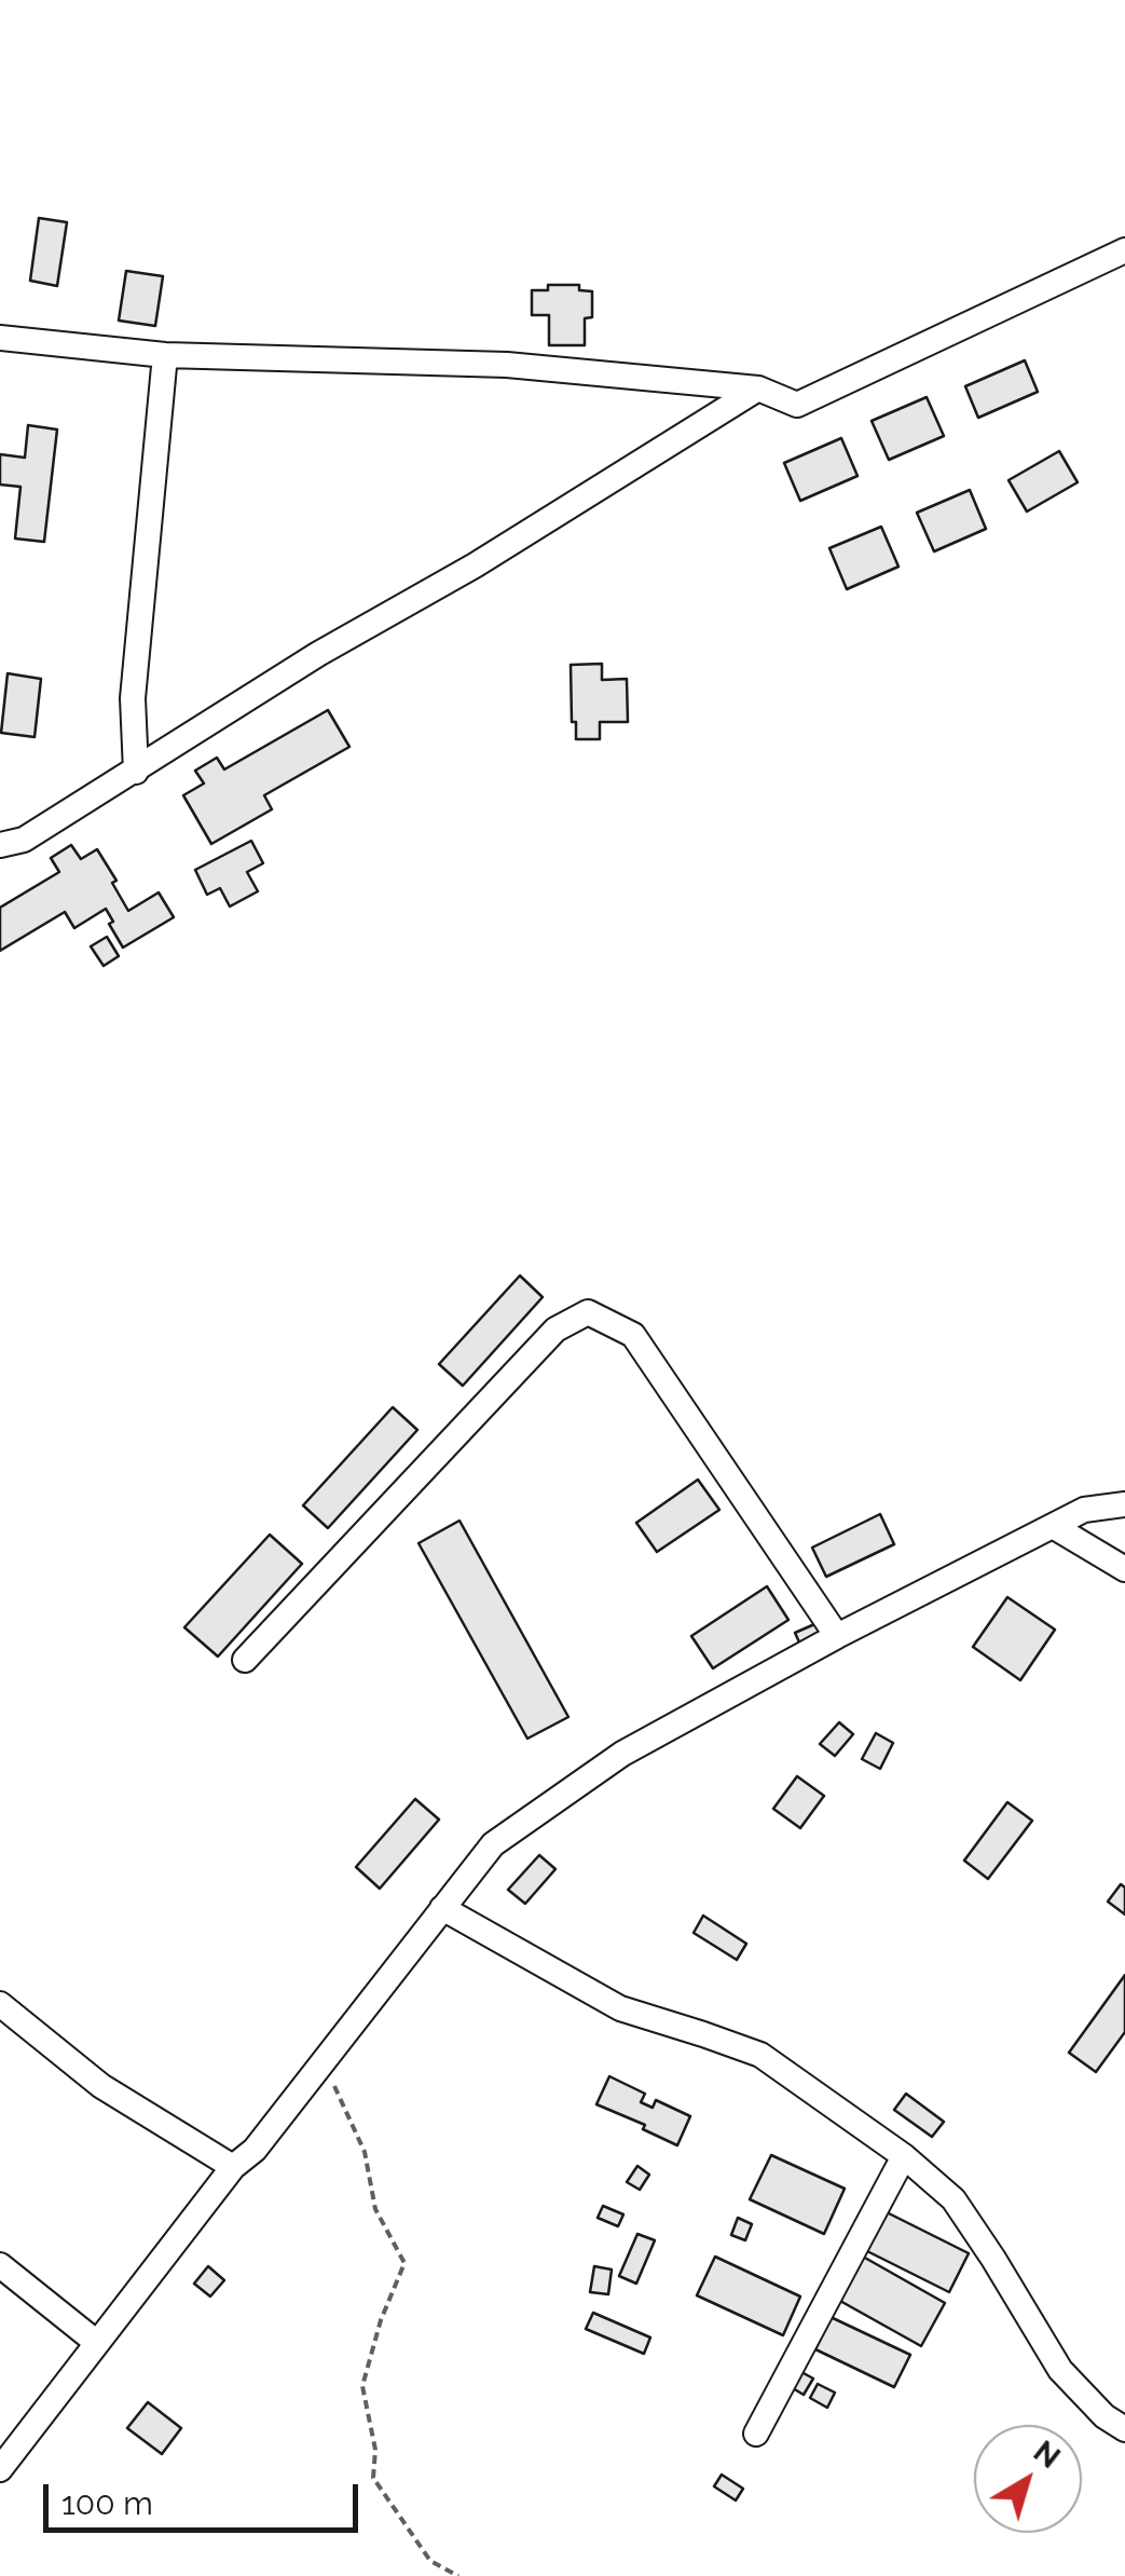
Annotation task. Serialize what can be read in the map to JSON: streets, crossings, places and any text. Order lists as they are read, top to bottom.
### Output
{
  "scale_bar": "100 m",
  "north": "top right"
}
